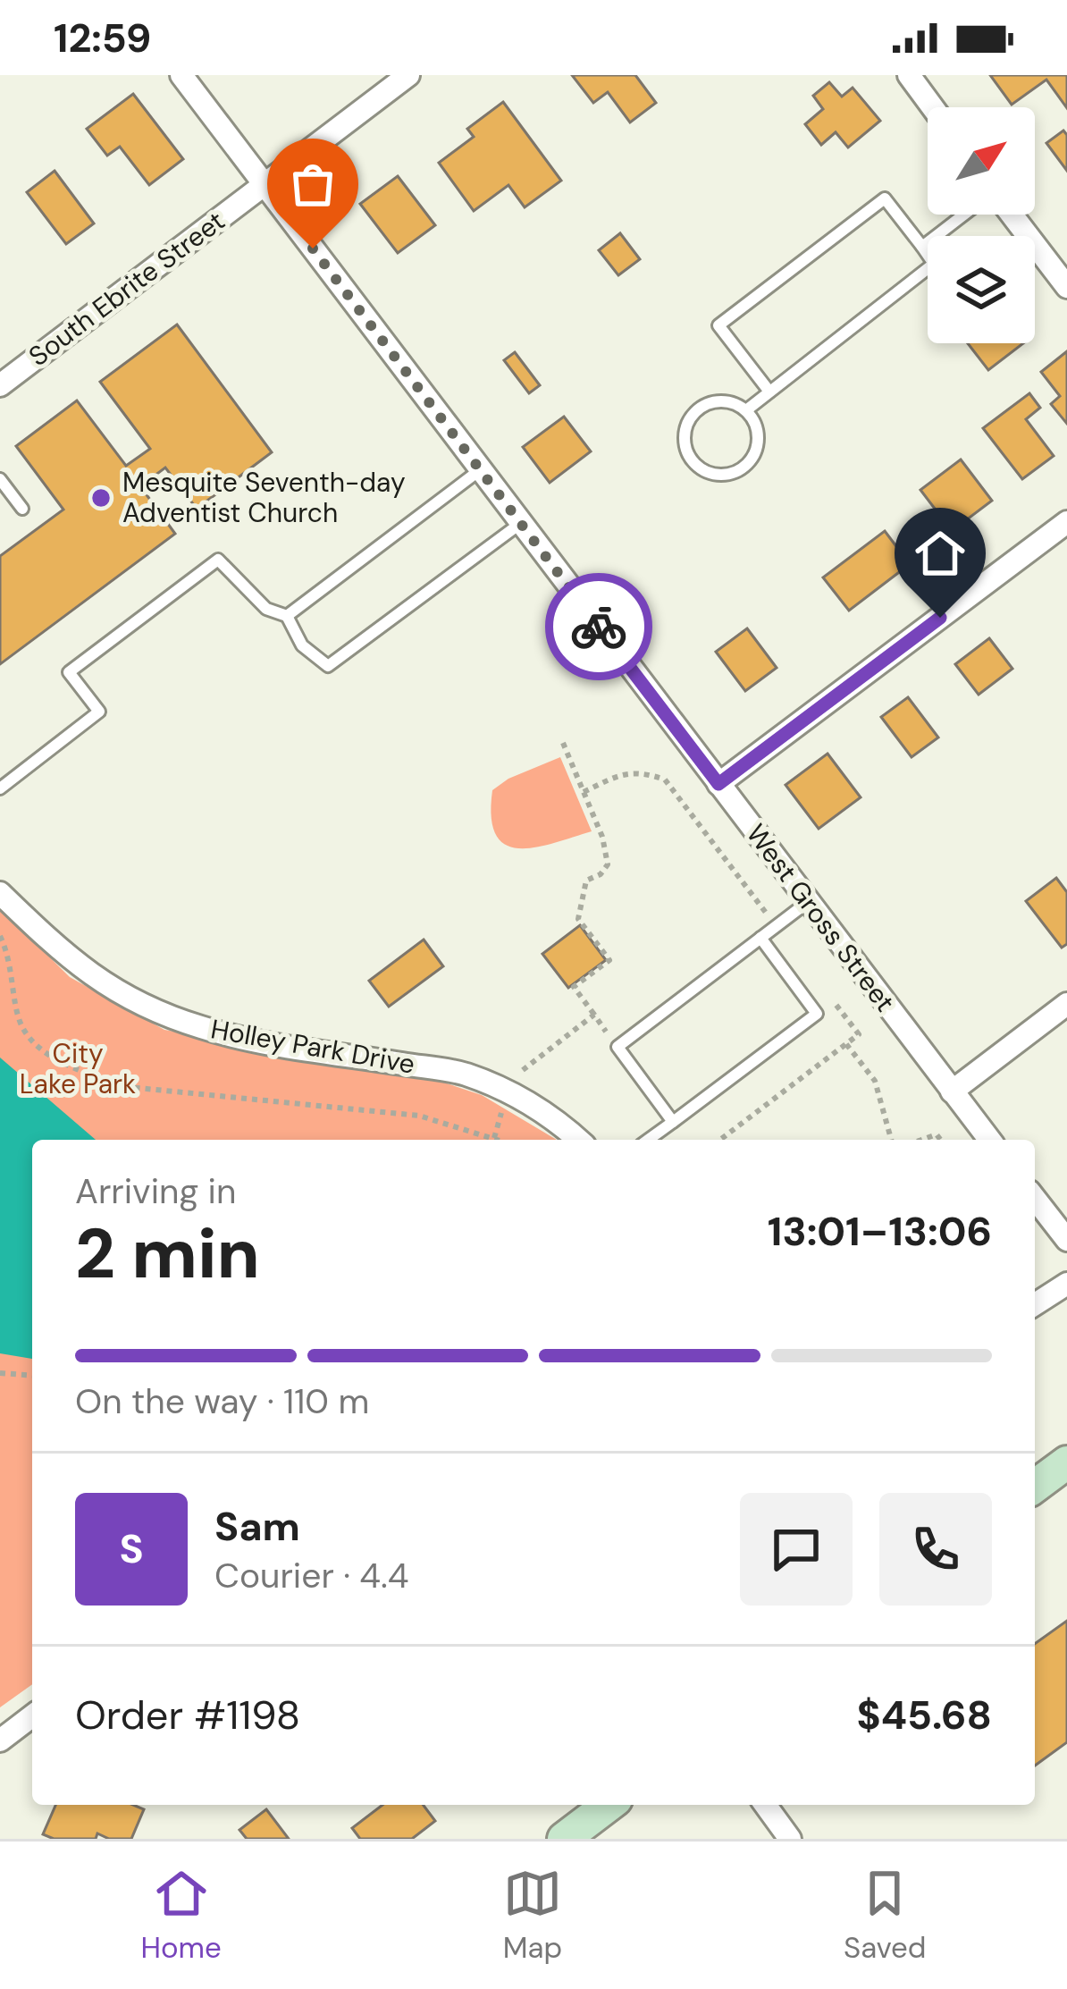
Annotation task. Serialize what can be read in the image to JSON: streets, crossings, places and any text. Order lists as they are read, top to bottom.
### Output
{
  "streets": {
    "street": ["South Ebrite Street", "West Gross Street", "Holley Park Drive"]
  },
  "crossings": [
    ["South Ebrite Street", "West Gross Street"]
  ],
  "parks": ["City Lake Park"],
  "places": ["Mesquite Seventh-day Adventist Church"],
  "north": "top right",
  "page": {
    "status": "12:59",
    "heading": ["2 min", "Arriving in", "13:01–13:06"],
    "panel": [
      "Sam",
      "Courier · 4.4",
      "Order #1198",
      "$45.68"
    ],
    "bar": "On the way · 110 m",
    "round": "S",
    "tabs": ["Home", "Map", "Saved"]
  }
}
